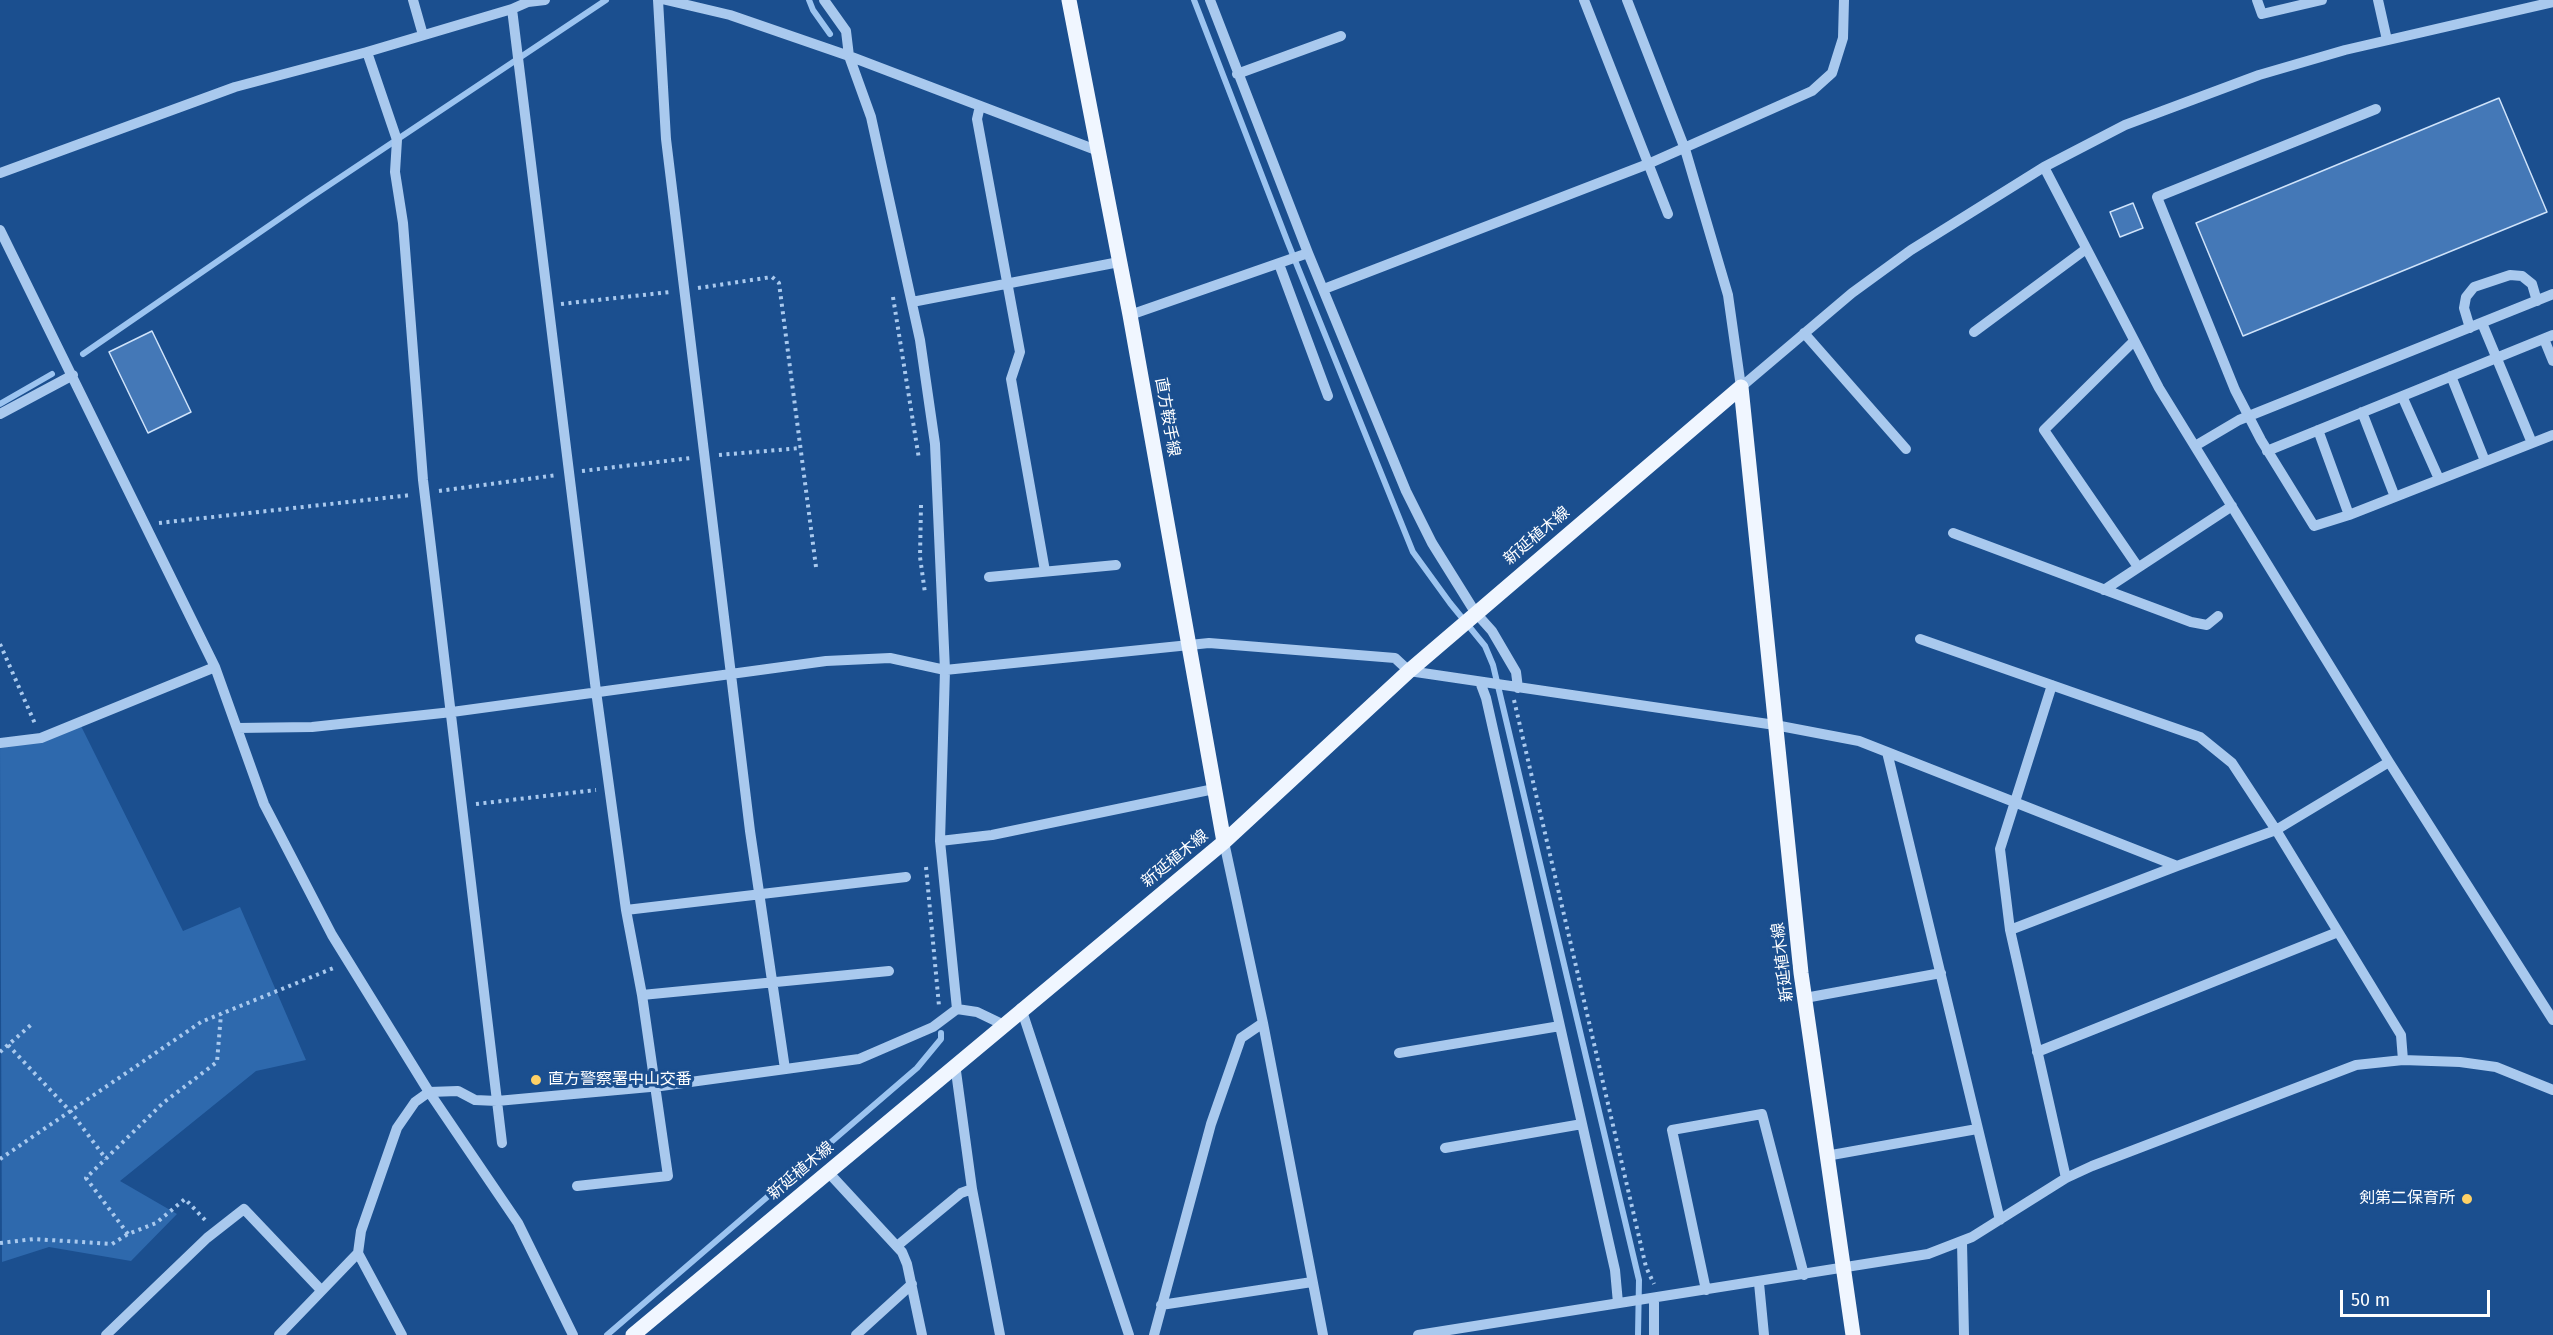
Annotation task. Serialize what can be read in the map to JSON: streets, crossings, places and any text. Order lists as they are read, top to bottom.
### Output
{
  "streets": {
    "main road": ["直方鞍手線", "新延植木線"]
  },
  "crossings": [
    ["直方鞍手線", "新延植木線"]
  ],
  "places": ["直方警察署中山交番", "剣第二保育所"],
  "scale_bar": "50 m"
}
